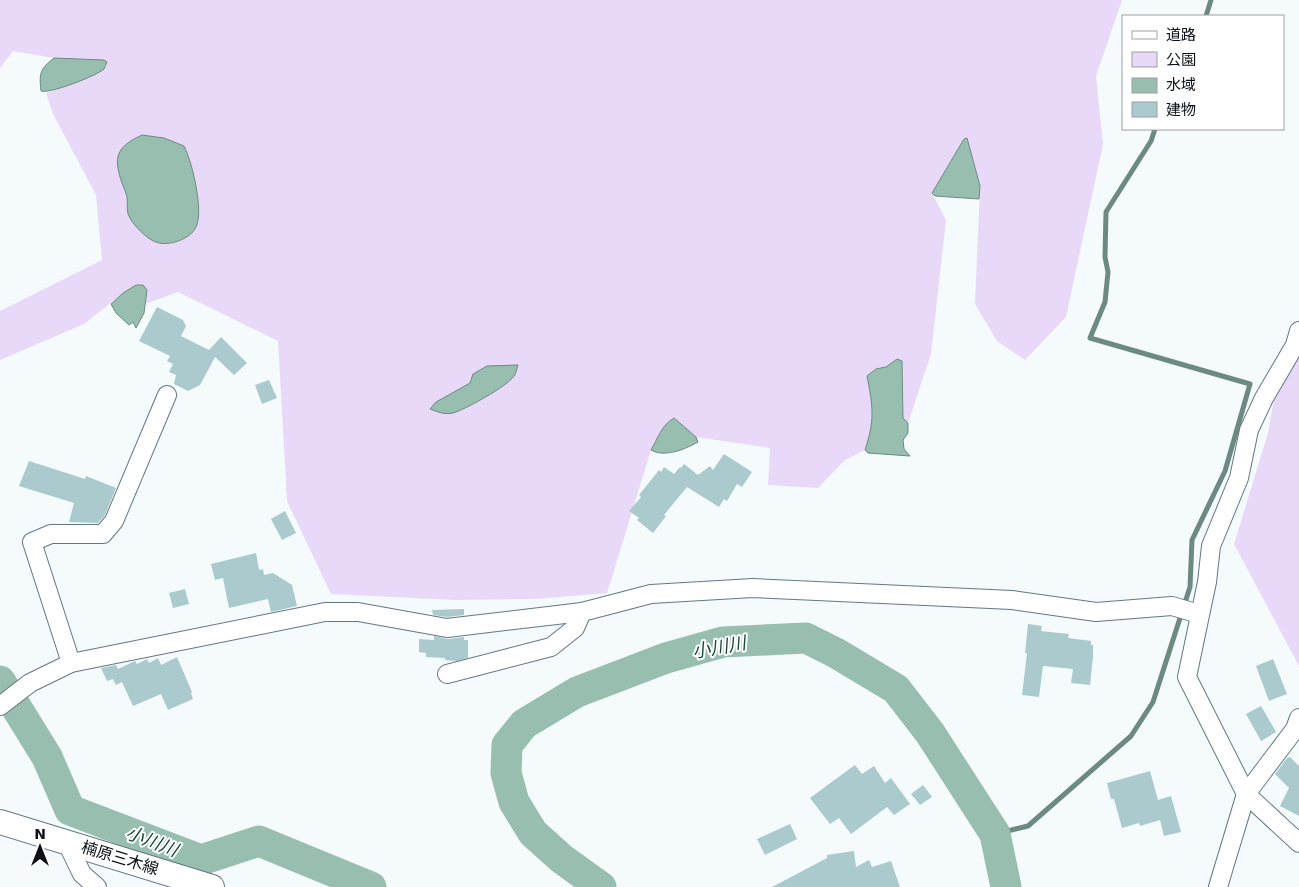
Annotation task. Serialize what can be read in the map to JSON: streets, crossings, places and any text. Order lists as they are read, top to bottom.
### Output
{
  "streets": {
    "main road": ["楠原三木線"]
  },
  "water": ["小川川"],
  "legend": [
    "道路",
    "公園",
    "水域",
    "建物"
  ],
  "north": "top"
}
